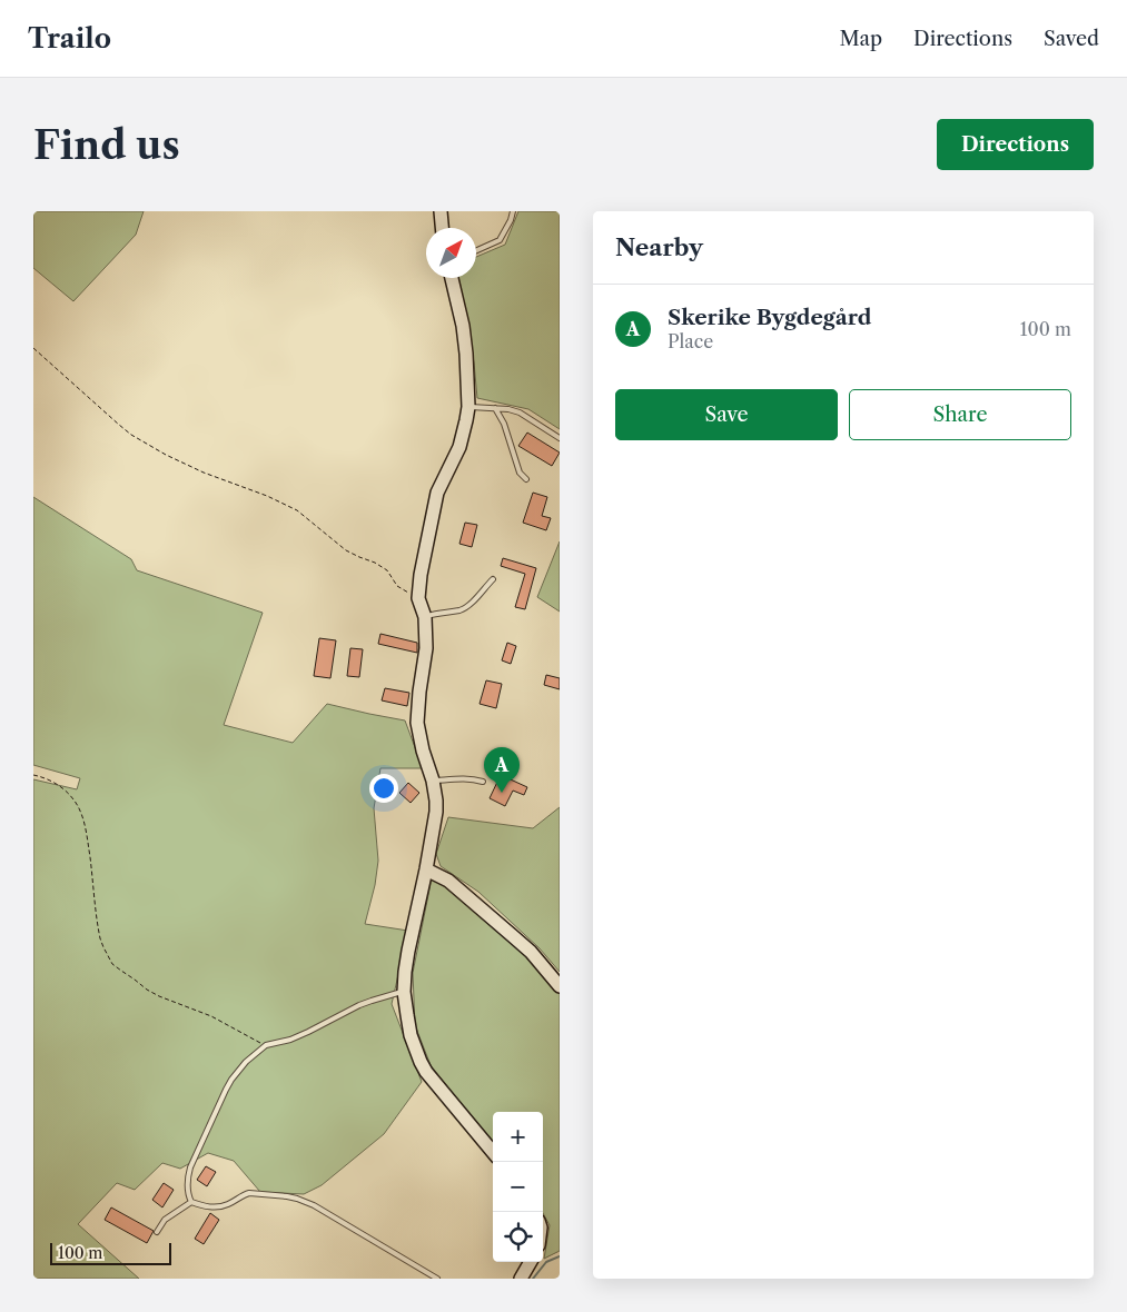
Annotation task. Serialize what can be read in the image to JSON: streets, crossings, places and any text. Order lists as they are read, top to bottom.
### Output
{
  "scale_bar": "100 m",
  "north": "top right",
  "page": {
    "header": "Trailo",
    "nav": ["Map", "Directions", "Saved"],
    "buttons": [
      "Directions",
      ["Save", "Share"]
    ],
    "title": "Find us",
    "heading": "Nearby",
    "list": [
      {
        "mark": "A",
        "name": "Skerike Bygdegård",
        "note": "Place",
        "value": "100 m"
      }
    ],
    "pins": "A",
    "map_buttons": ["+", "−"],
    "scale": "100 m"
  }
}
